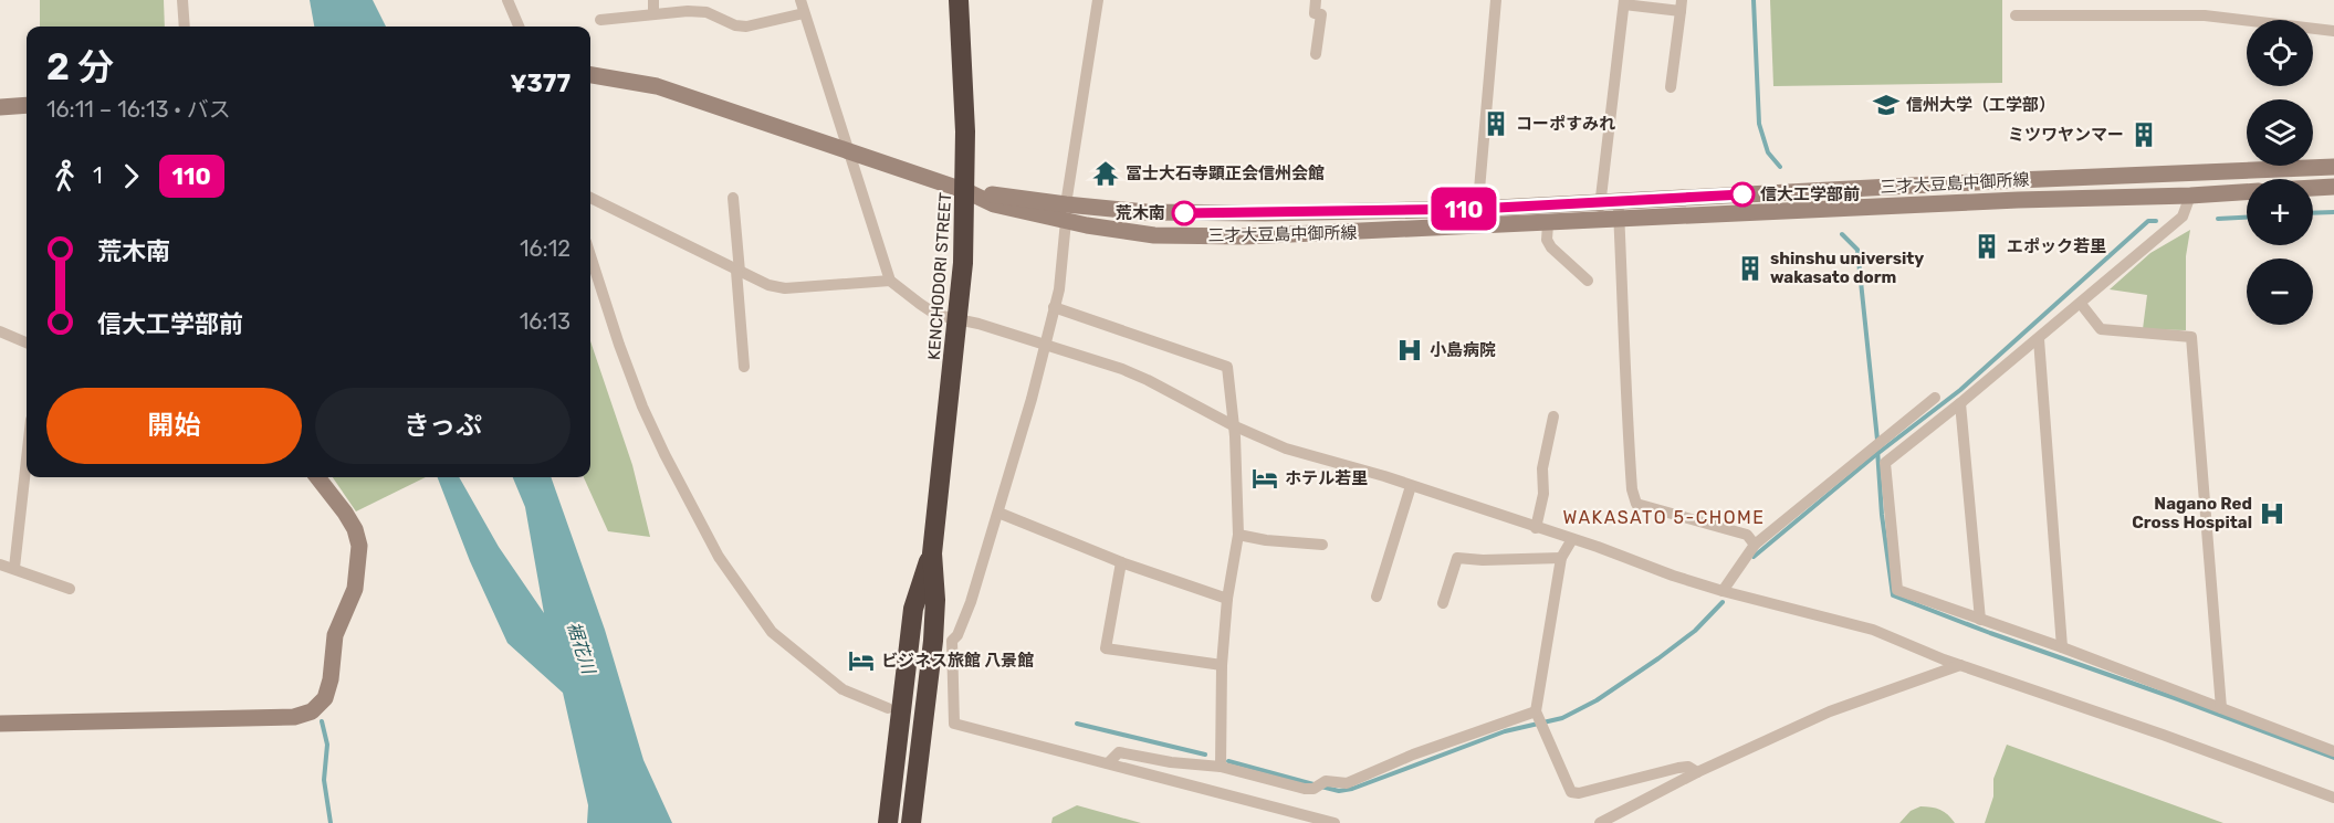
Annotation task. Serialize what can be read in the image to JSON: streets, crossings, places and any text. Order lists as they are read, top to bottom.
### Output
{
  "streets": {
    "highway": ["KENCHODORI STREET"],
    "main road": ["三才大豆島中御所線"]
  },
  "crossings": [
    ["三才大豆島中御所線", "KENCHODORI STREET"]
  ],
  "districts": ["WAKASATO 5-CHOME"],
  "water": ["裾花川"],
  "places": {
    "school or university": ["信州大学（工学部）"],
    "building": [
      "コーポすみれ",
      "ミツワヤンマー",
      "エポック若里",
      "shinshu university wakasato dorm"
    ],
    "temple": ["冨士大石寺顕正会信州会館"],
    "other": ["信大工学部前", "荒木南"],
    "hospital": ["小島病院", "Nagano Red Cross Hospital"],
    "hotel": ["ホテル若里", "ビジネス旅館 八景館"]
  },
  "lines": ["bus line 110"],
  "page": {
    "on_map": "110",
    "map_buttons": ["+", "−"],
    "heading": ["2 分", "16:11 – 16:13 · バス", "¥377"],
    "legs": ["1", "110"],
    "list": [
      {
        "name": "荒木南",
        "value": "16:12"
      },
      {
        "name": "信大工学部前",
        "value": "16:13"
      }
    ],
    "buttons": ["開始", "きっぷ"]
  }
}
